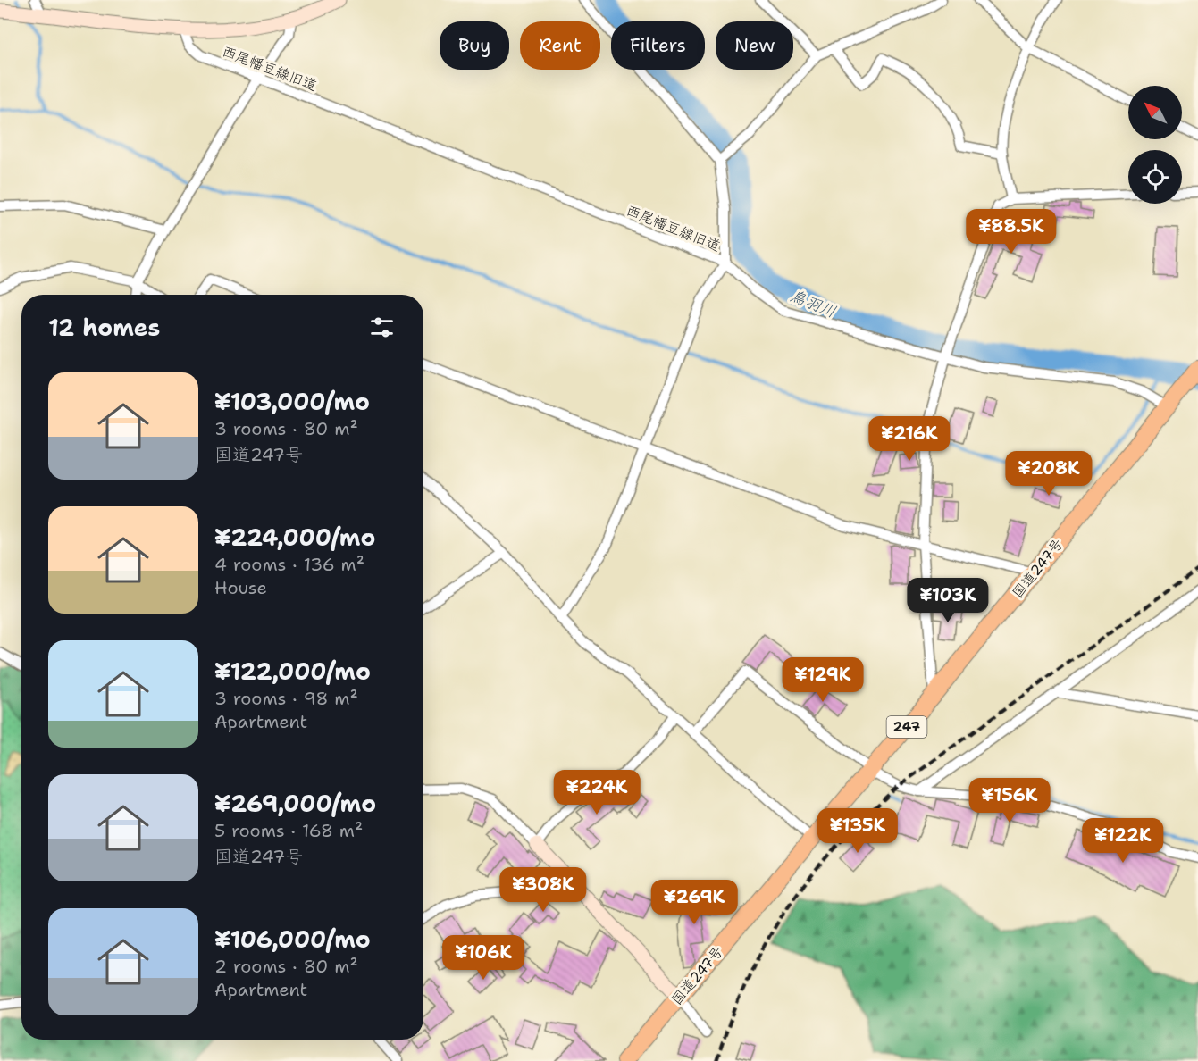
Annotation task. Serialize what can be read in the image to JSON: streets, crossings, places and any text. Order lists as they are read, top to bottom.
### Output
{
  "streets": {
    "highway": ["国道247号", "247"],
    "street": ["西尾幡豆線旧道"]
  },
  "crossings": [
    ["西尾幡豆線旧道", "国道247号"]
  ],
  "water": ["鳥羽川"],
  "north": "top left",
  "page": {
    "chip": [
      "Buy",
      "Rent",
      "Filters",
      "New"
    ],
    "price": [
      "¥88.5K",
      "¥216K",
      "¥208K",
      "¥103K",
      "¥129K",
      "¥224K",
      "¥156K",
      "¥135K",
      "¥122K",
      "¥308K",
      "¥269K",
      "¥106K"
    ],
    "heading": "12 homes",
    "list": [
      {
        "name": "¥103,000/mo",
        "note": "3 rooms · 80 m² · 国道247号"
      },
      {
        "name": "¥224,000/mo",
        "note": "4 rooms · 136 m² · House"
      },
      {
        "name": "¥122,000/mo",
        "note": "3 rooms · 98 m² · Apartment"
      },
      {
        "name": "¥269,000/mo",
        "note": "5 rooms · 168 m² · 国道247号"
      },
      {
        "name": "¥106,000/mo",
        "note": "2 rooms · 80 m² · Apartment"
      }
    ]
  }
}
